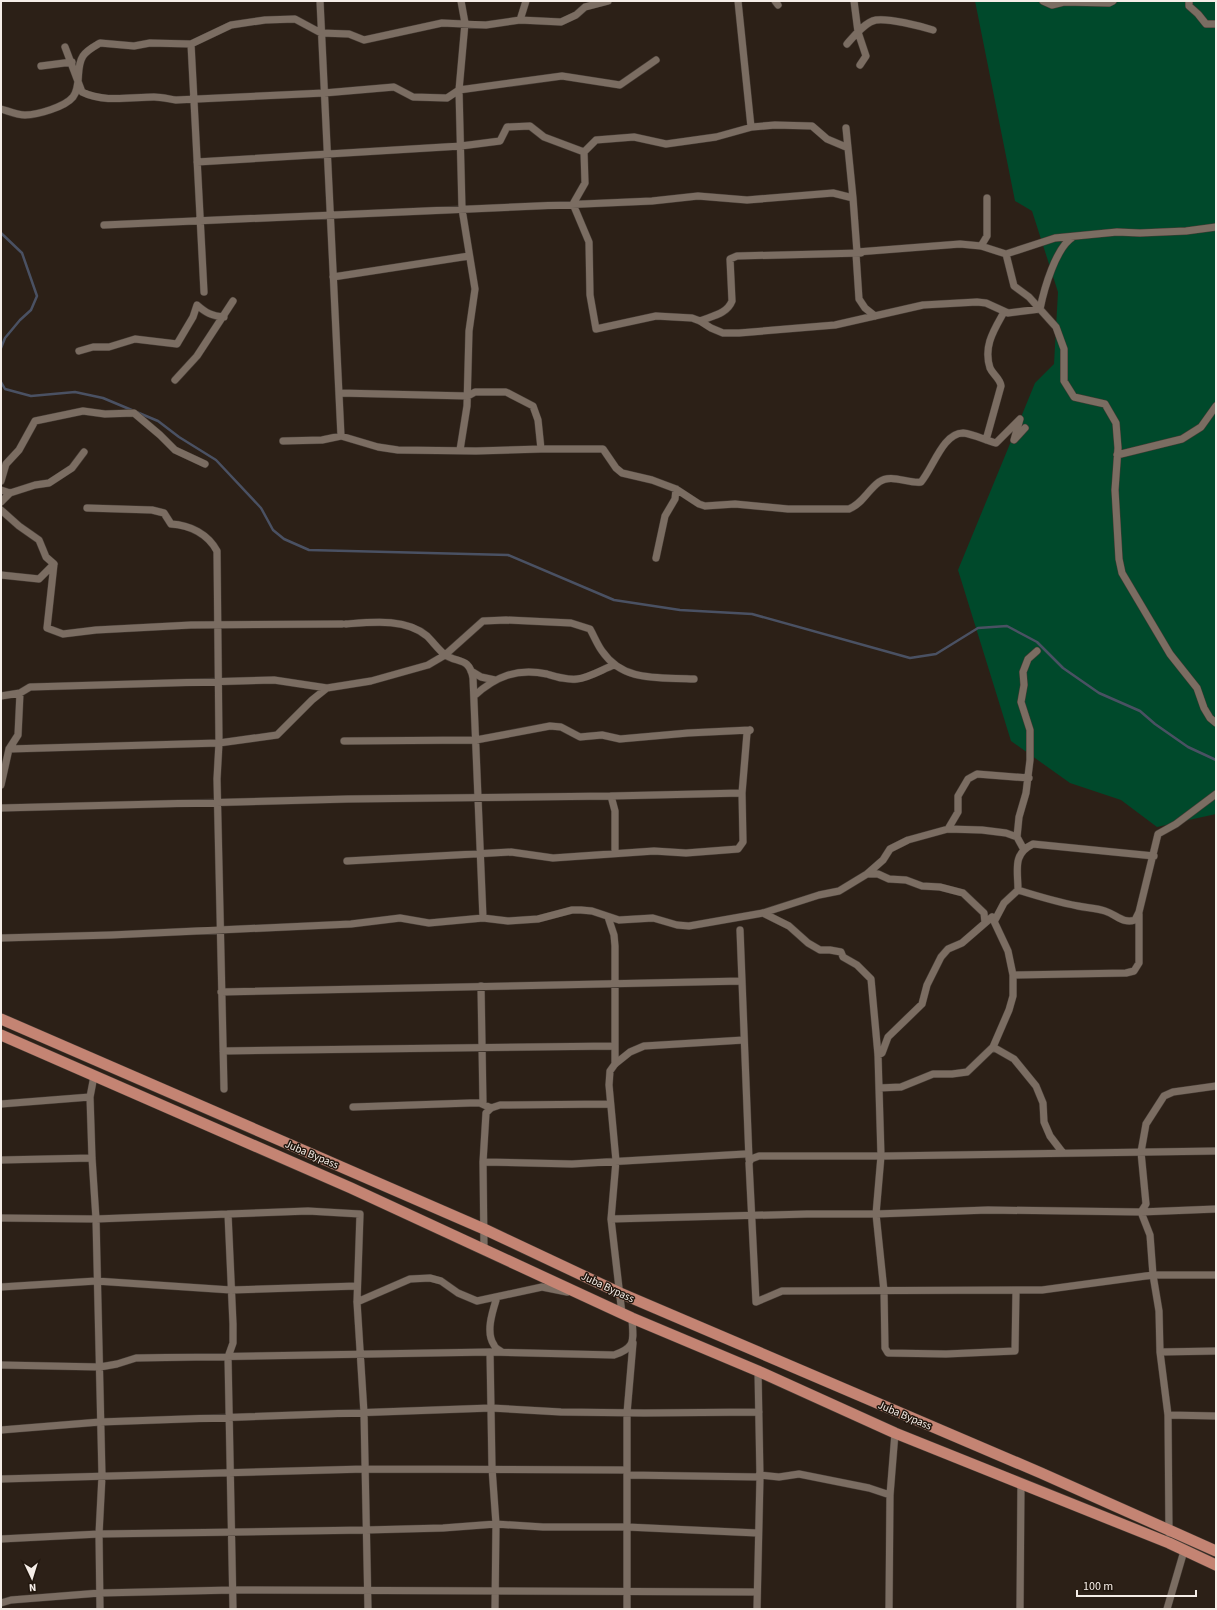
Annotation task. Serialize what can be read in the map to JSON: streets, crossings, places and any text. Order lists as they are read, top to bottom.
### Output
{
  "streets": {
    "main road": ["Juba Bypass"]
  },
  "scale_bar": "100 m",
  "north": "bottom"
}
